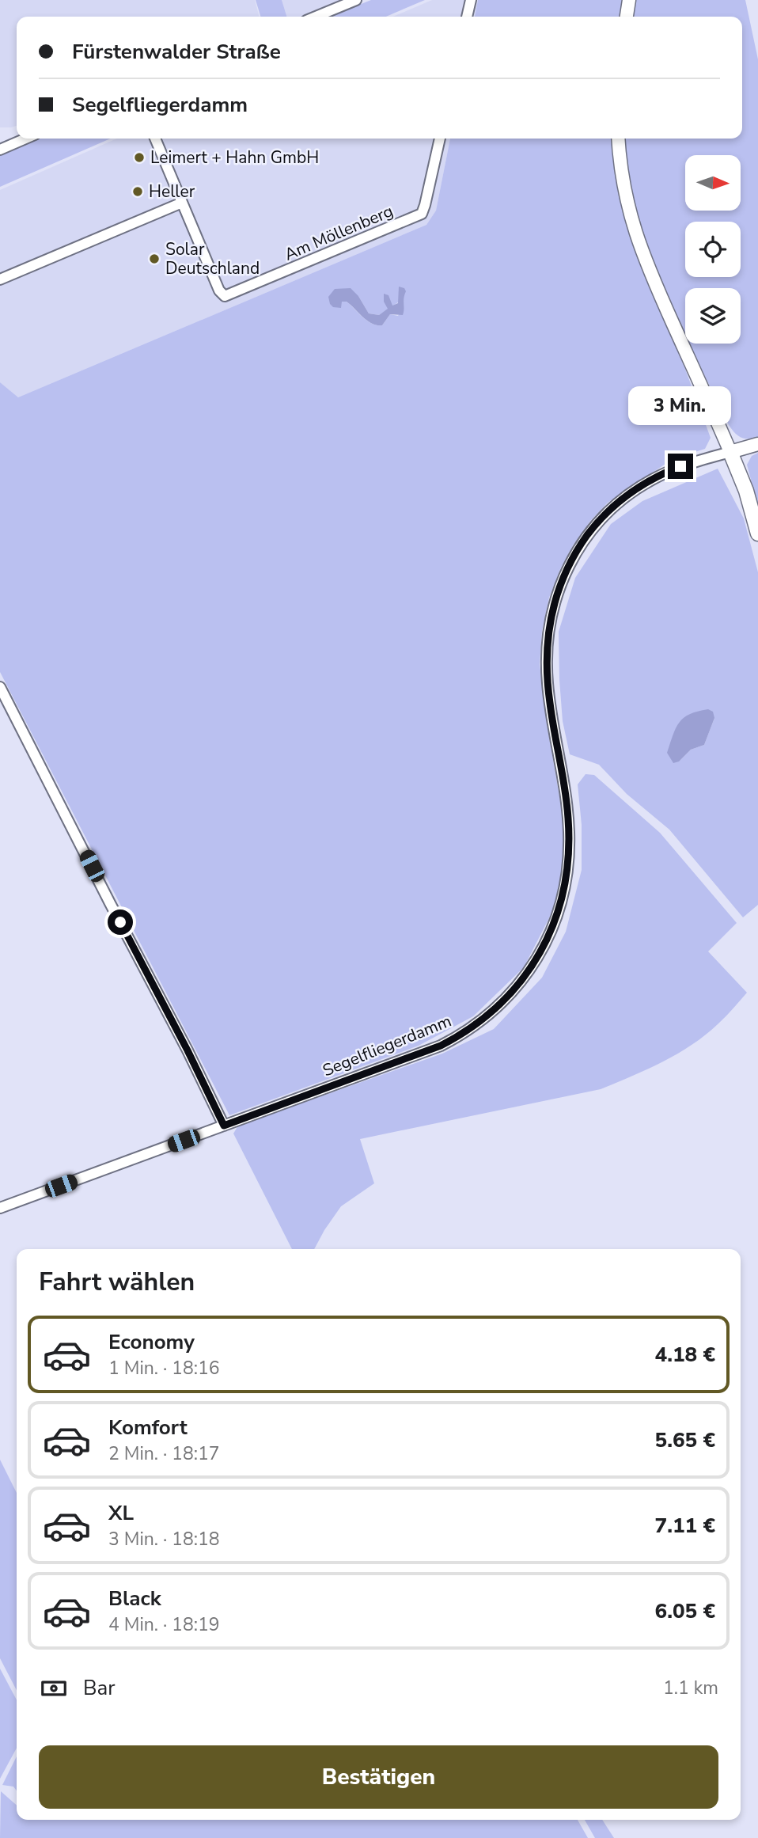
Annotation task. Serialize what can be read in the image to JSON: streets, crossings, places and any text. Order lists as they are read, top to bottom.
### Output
{
  "streets": {
    "main road": ["Segelfliegerdamm"],
    "street": ["Am Möllenberg"]
  },
  "places": ["Leimert + Hahn GmbH", "Heller", "Solar Deutschland"],
  "north": "right",
  "page": {
    "banner": ["Fürstenwalder Straße", "Segelfliegerdamm"],
    "bubble": "3 Min.",
    "heading": "Fahrt wählen",
    "list": [
      {
        "name": "Economy",
        "note": "1 Min. · 18:16",
        "value": "4.18 €"
      },
      {
        "name": "Komfort",
        "note": "2 Min. · 18:17",
        "value": "5.65 €"
      },
      {
        "name": "XL",
        "note": "3 Min. · 18:18",
        "value": "7.11 €"
      },
      {
        "name": "Black",
        "note": "4 Min. · 18:19",
        "value": "6.05 €"
      }
    ],
    "pay": ["Bar", "1.1 km"],
    "buttons": "Bestätigen"
  }
}
